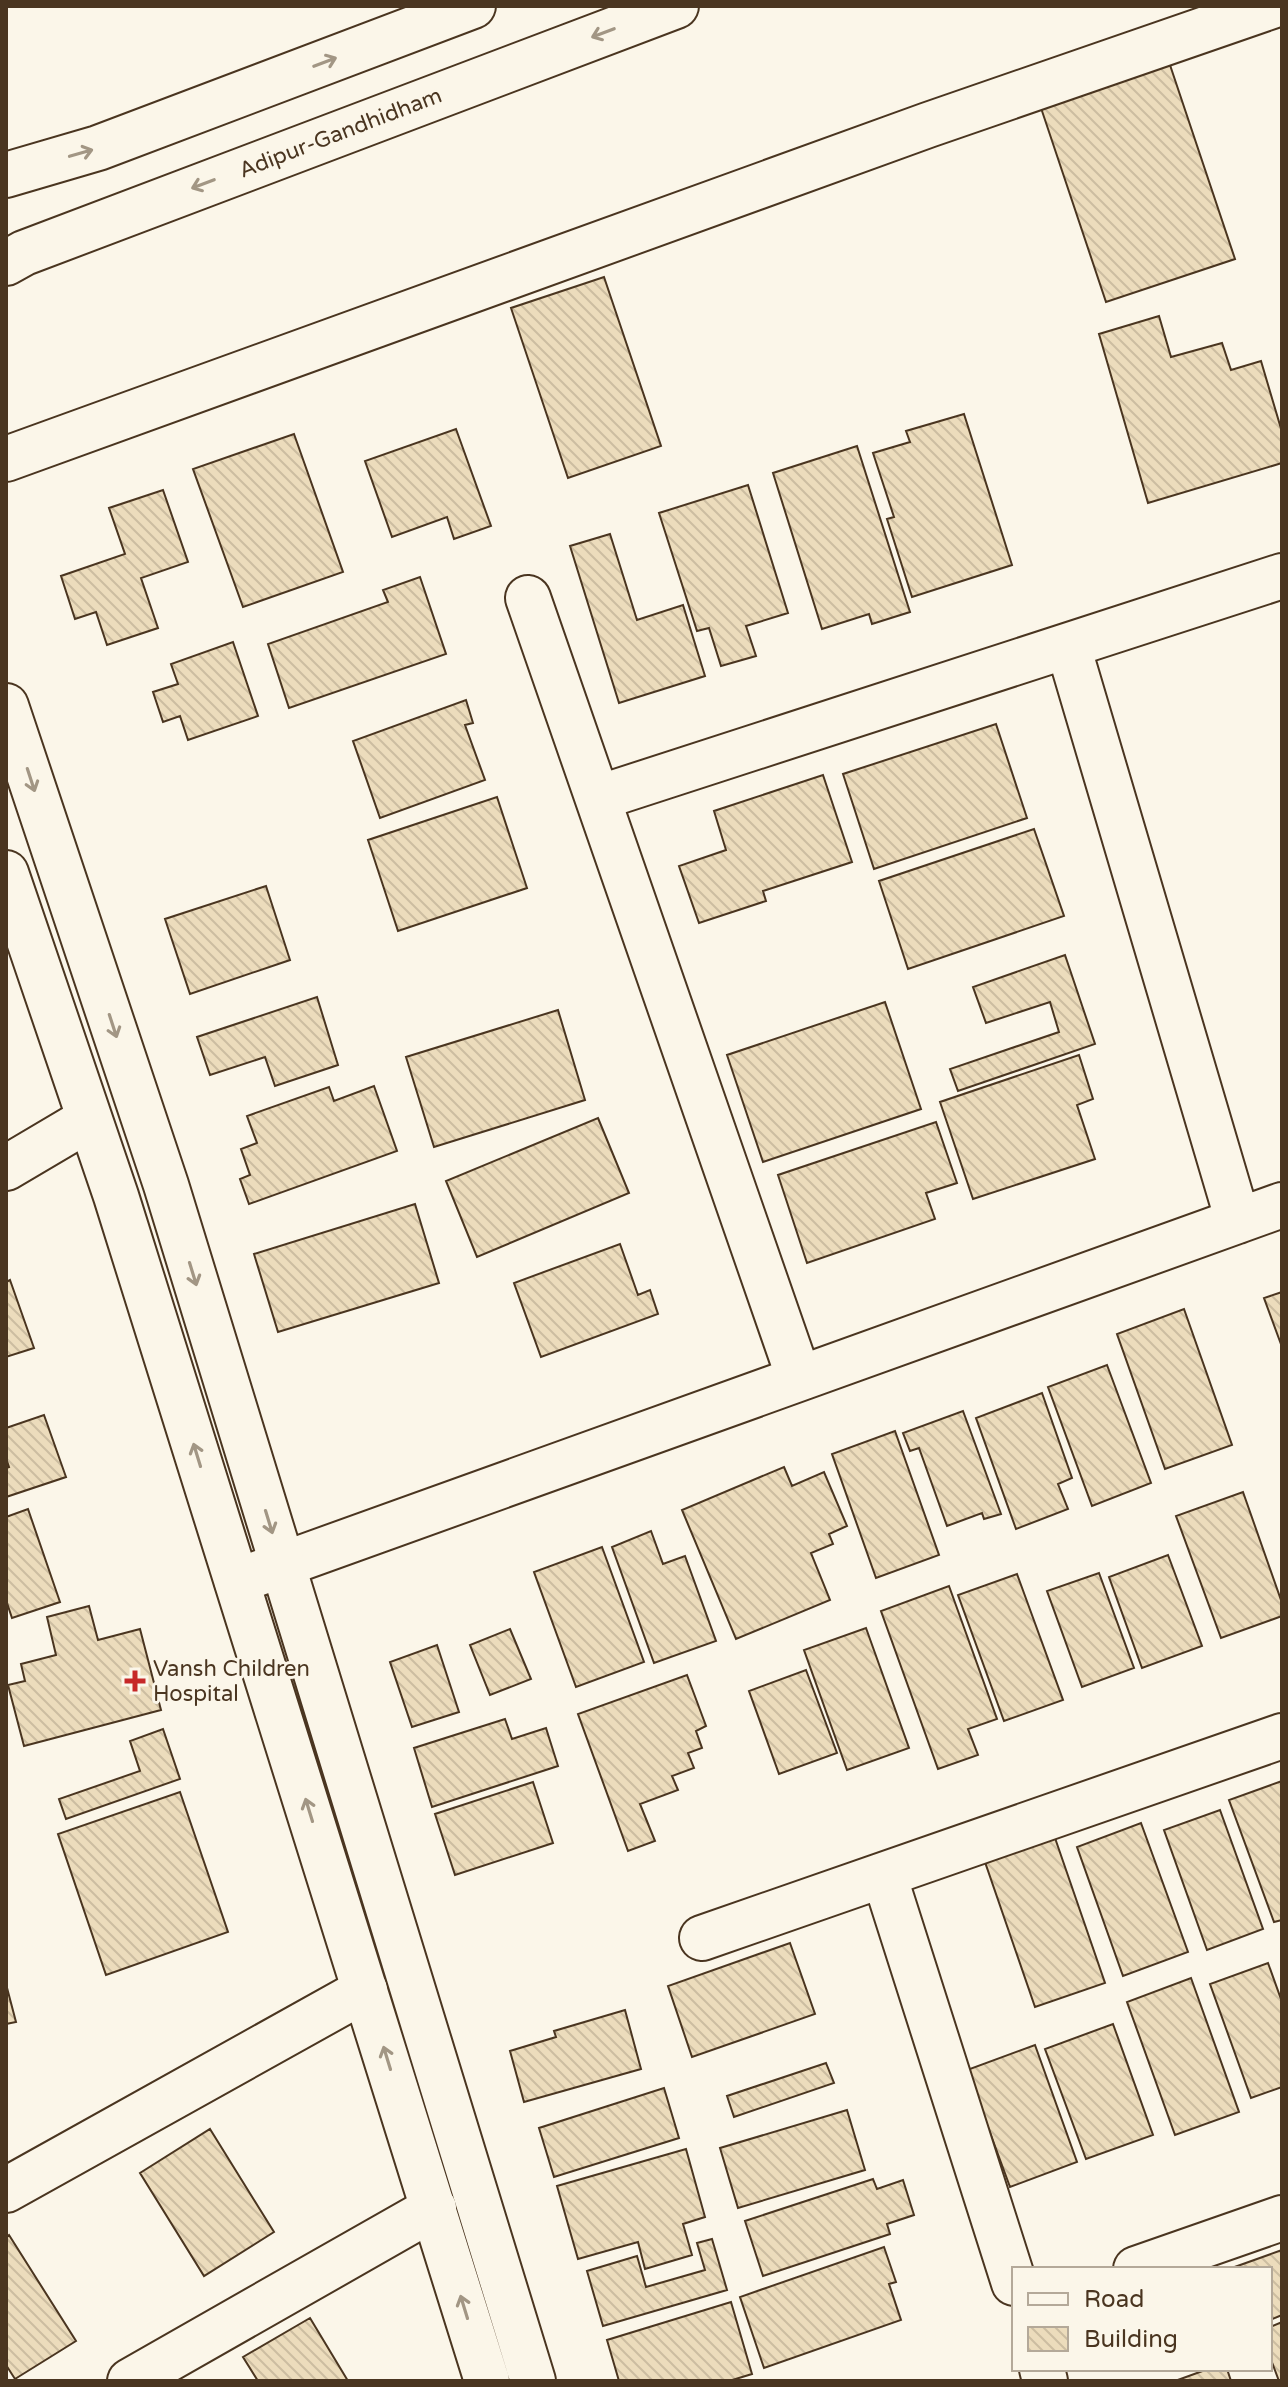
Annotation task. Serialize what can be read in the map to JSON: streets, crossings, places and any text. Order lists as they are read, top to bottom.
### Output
{
  "streets": {
    "street": ["Adipur-Gandhidham"]
  },
  "places": {
    "health": ["Vansh Children Hospital"]
  },
  "legend": ["Road", "Building"]
}
